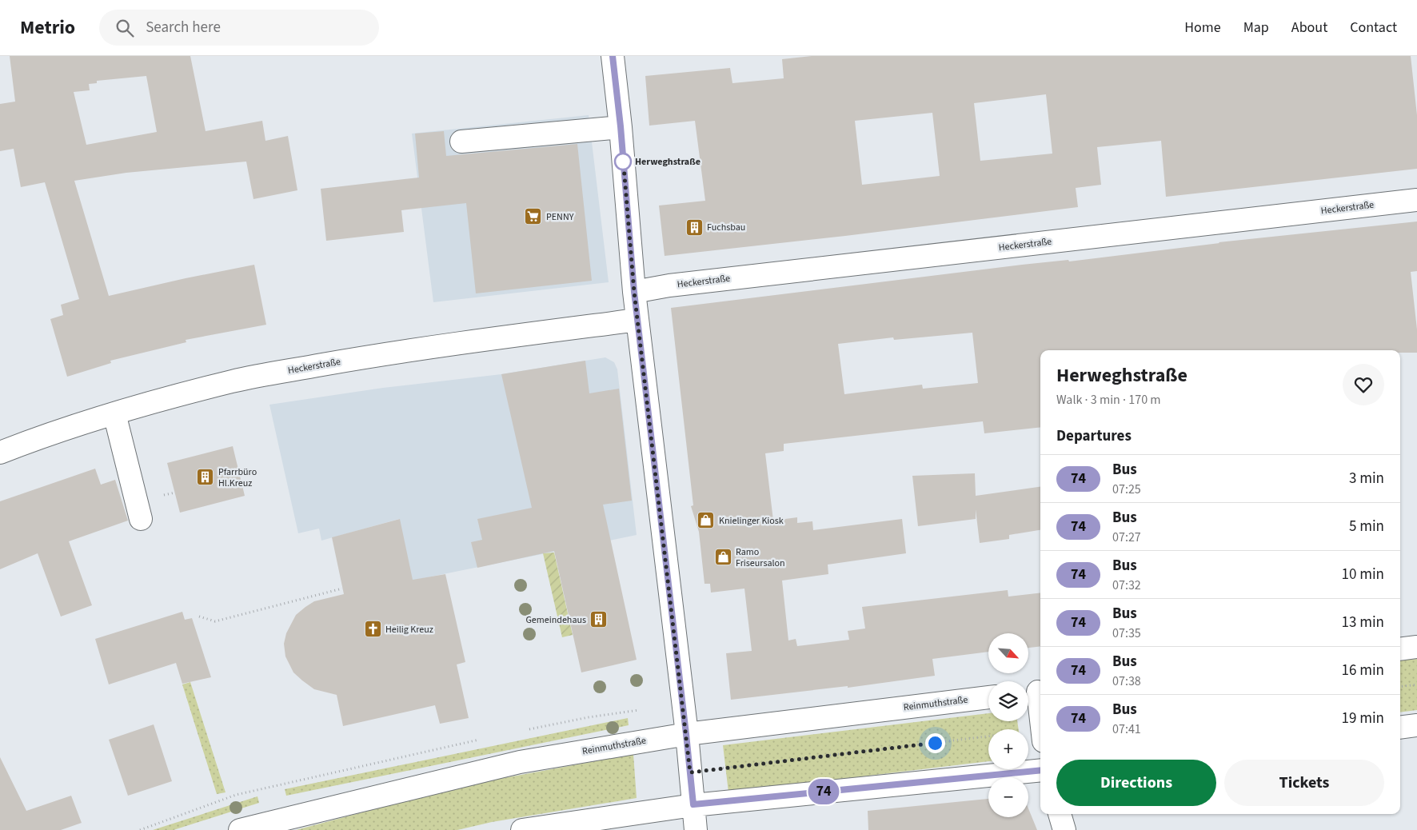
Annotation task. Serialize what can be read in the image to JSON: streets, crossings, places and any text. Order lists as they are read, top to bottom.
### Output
{
  "streets": {
    "street": ["Heckerstraße", "Reinmuthstraße"]
  },
  "places": {
    "other": ["Herweghstraße"],
    "supermarket": ["PENNY"],
    "building": ["Fuchsbau", "Pfarrbüro Hl.Kreuz", "Gemeindehaus"],
    "shop": ["Knielinger Kiosk", "Ramo Friseursalon"],
    "church": ["Heilig Kreuz"]
  },
  "lines": ["bus line 74"],
  "north": "bottom right",
  "page": {
    "header": "Metrio",
    "search": "Search here",
    "nav": [
      "Home",
      "Map",
      "About",
      "Contact"
    ],
    "on_map": "74",
    "heading": [
      ["Herweghstraße", "Walk · 3 min · 170 m"],
      "Departures"
    ],
    "list": [
      {
        "mark": "74",
        "name": "Bus",
        "note": "07:25",
        "value": "3 min"
      },
      {
        "mark": "74",
        "name": "Bus",
        "note": "07:27",
        "value": "5 min"
      },
      {
        "mark": "74",
        "name": "Bus",
        "note": "07:32",
        "value": "10 min"
      },
      {
        "mark": "74",
        "name": "Bus",
        "note": "07:35",
        "value": "13 min"
      },
      {
        "mark": "74",
        "name": "Bus",
        "note": "07:38",
        "value": "16 min"
      },
      {
        "mark": "74",
        "name": "Bus",
        "note": "07:41",
        "value": "19 min"
      }
    ],
    "map_buttons": ["+", "−"],
    "buttons": ["Directions", "Tickets"]
  }
}
